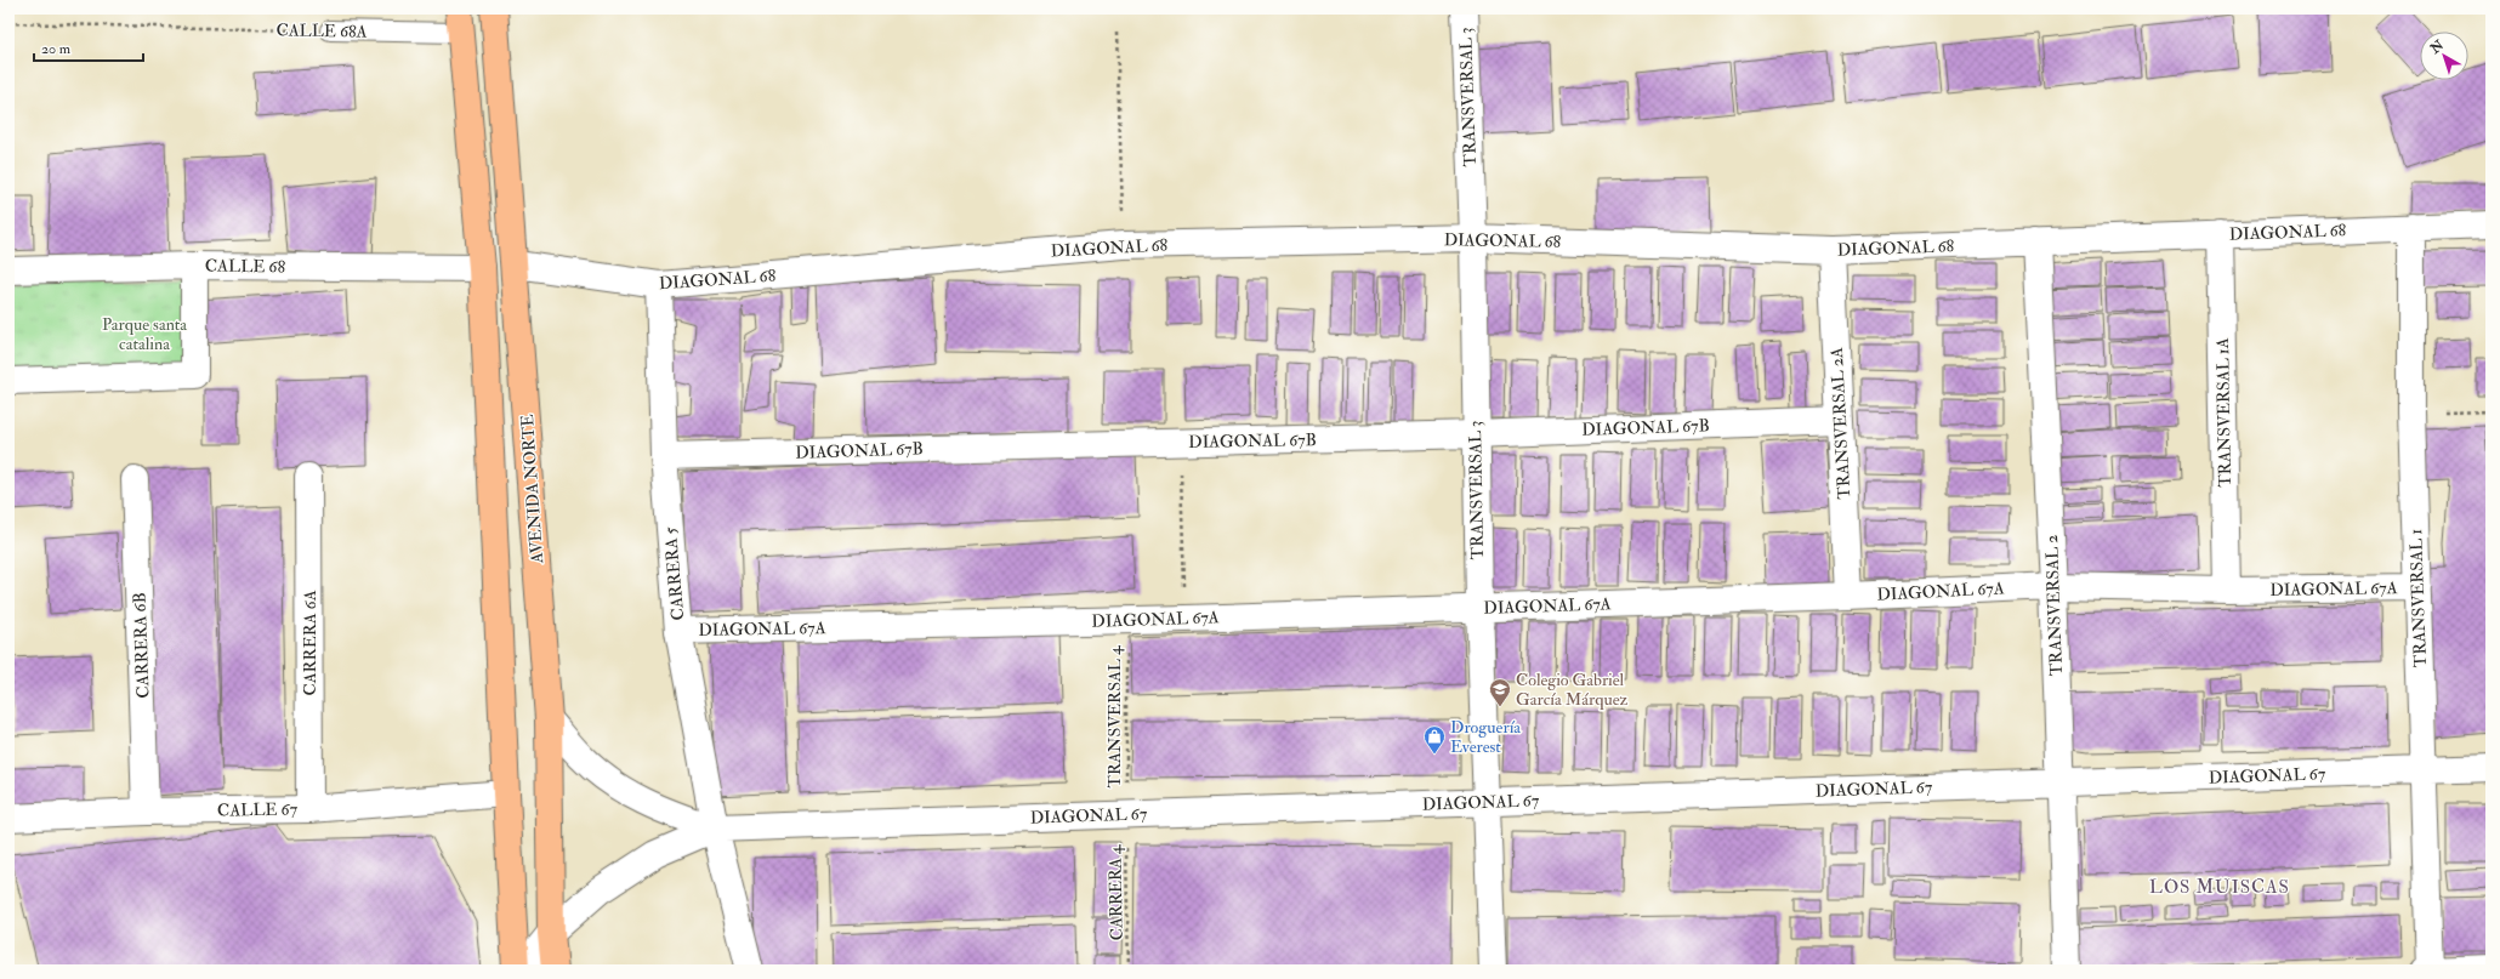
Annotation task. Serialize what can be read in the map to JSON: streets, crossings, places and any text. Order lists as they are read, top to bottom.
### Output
{
  "streets": {
    "main road": ["AVENIDA NORTE"],
    "street": [
      "TRANSVERSAL 3",
      "DIAGONAL 68",
      "CALLE 68",
      "TRANSVERSAL 1A",
      "TRANSVERSAL 2A",
      "DIAGONAL 67B",
      "CARRERA 5",
      "DIAGONAL 67A",
      "TRANSVERSAL 1",
      "TRANSVERSAL 2",
      "CARRERA 6A",
      "CARRERA 6B",
      "DIAGONAL 67",
      "CALLE 67"
    ],
    "lane": ["CALLE 68A"],
    "path": ["TRANSVERSAL 4", "CARRERA 4"]
  },
  "crossings": [
    ["TRANSVERSAL 3", "DIAGONAL 68"],
    ["TRANSVERSAL 3", "DIAGONAL 67B"],
    ["TRANSVERSAL 3", "DIAGONAL 67A"],
    ["TRANSVERSAL 3", "DIAGONAL 67"],
    ["DIAGONAL 68", "TRANSVERSAL 1A"],
    ["DIAGONAL 68", "TRANSVERSAL 2A"],
    ["DIAGONAL 68", "AVENIDA NORTE"],
    ["DIAGONAL 68", "CARRERA 5"],
    ["DIAGONAL 68", "TRANSVERSAL 1"],
    ["DIAGONAL 68", "TRANSVERSAL 2"],
    ["TRANSVERSAL 1A", "DIAGONAL 67A"],
    ["TRANSVERSAL 2A", "DIAGONAL 67B"],
    ["TRANSVERSAL 2A", "DIAGONAL 67A"],
    ["DIAGONAL 67B", "CARRERA 5"],
    ["AVENIDA NORTE", "DIAGONAL 67"],
    ["CARRERA 5", "DIAGONAL 67A"],
    ["CARRERA 5", "DIAGONAL 67"],
    ["DIAGONAL 67A", "TRANSVERSAL 1"],
    ["DIAGONAL 67A", "TRANSVERSAL 2"],
    ["DIAGONAL 67A", "TRANSVERSAL 4"],
    ["TRANSVERSAL 1", "DIAGONAL 67"],
    ["TRANSVERSAL 2", "DIAGONAL 67"],
    ["CARRERA 6A", "CALLE 67"],
    ["CARRERA 6B", "CALLE 67"],
    ["TRANSVERSAL 4", "DIAGONAL 67"],
    ["TRANSVERSAL 4", "CARRERA 4"],
    ["DIAGONAL 67", "CARRERA 4"]
  ],
  "districts": ["LOS MUISCAS"],
  "parks": ["Parque santa catalina"],
  "places": {
    "school or university": ["Colegio Gabriel García Márquez"],
    "shop": ["Droguería Everest"]
  },
  "scale_bar": "20 m",
  "north": "top left"
}
